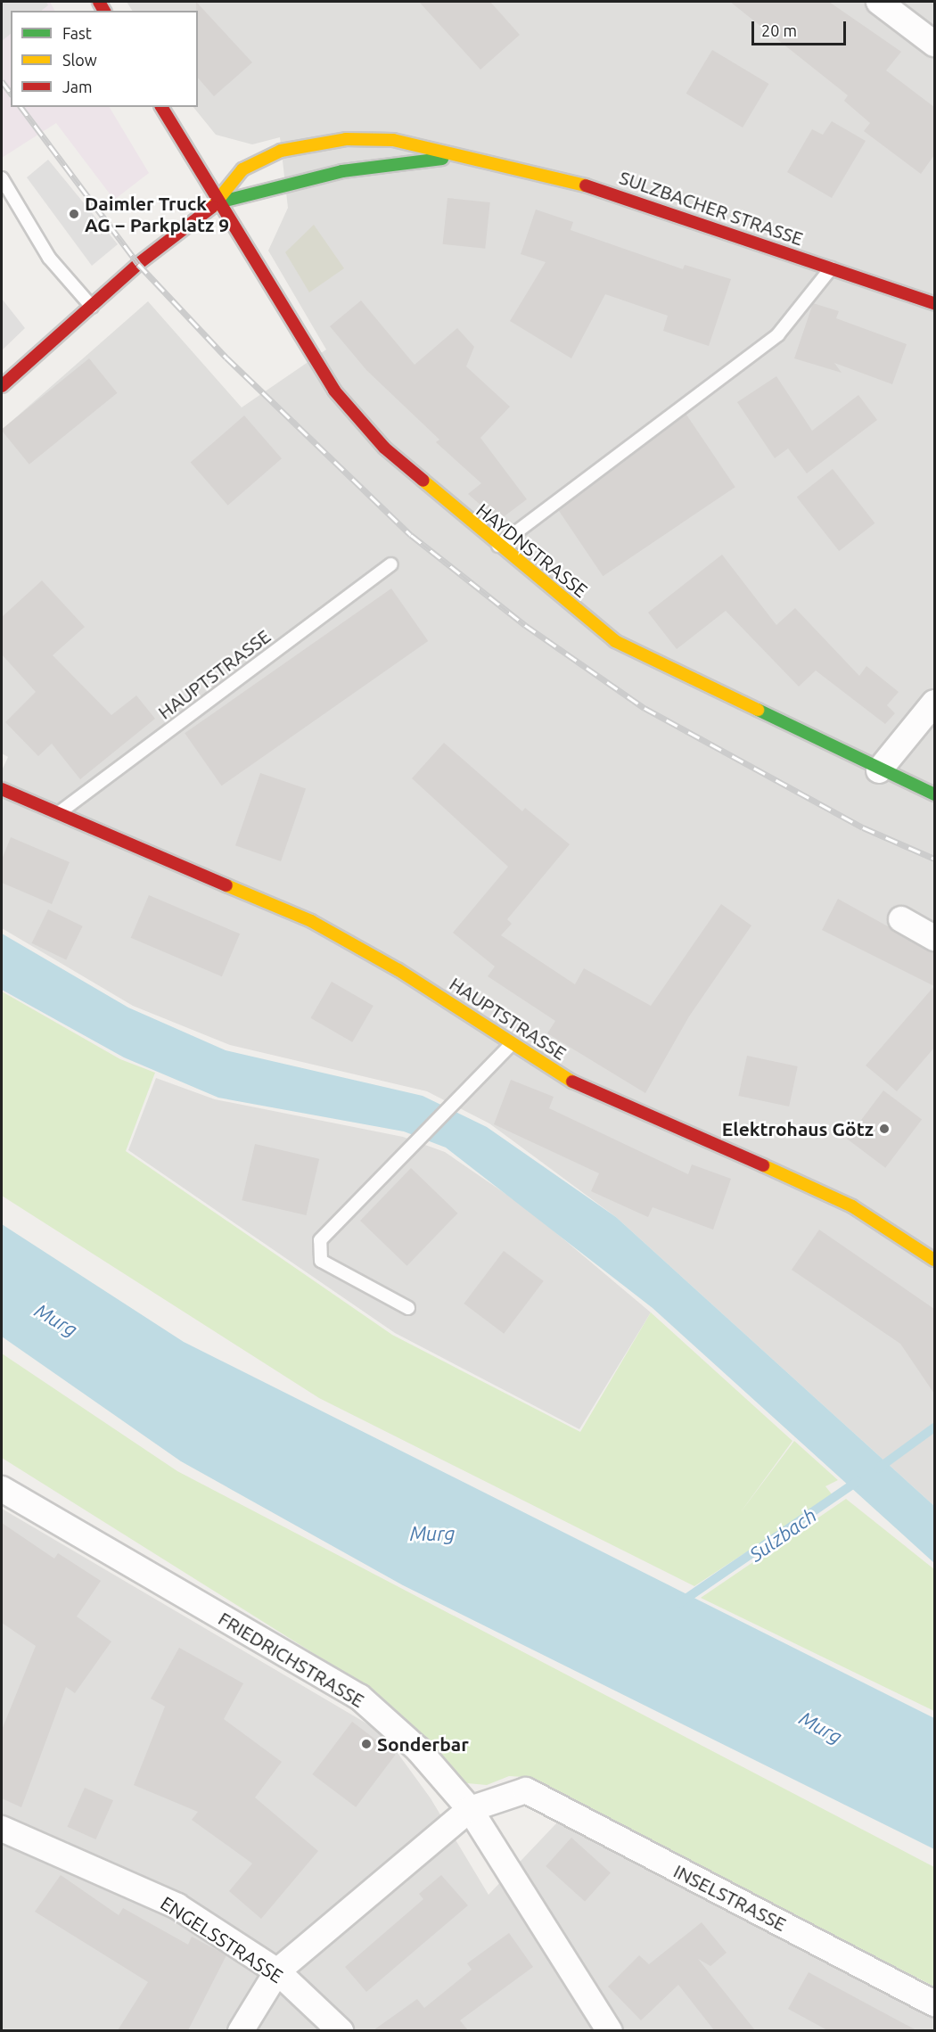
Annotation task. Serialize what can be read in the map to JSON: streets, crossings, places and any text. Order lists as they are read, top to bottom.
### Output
{
  "streets": {
    "street": [
      "SULZBACHER STRASSE",
      "HAYDNSTRASSE",
      "HAUPTSTRASSE",
      "FRIEDRICHSTRASSE",
      "INSELSTRASSE",
      "ENGELSSTRASSE"
    ]
  },
  "crossings": [
    ["SULZBACHER STRASSE", "HAYDNSTRASSE"],
    ["FRIEDRICHSTRASSE", "INSELSTRASSE"]
  ],
  "water": ["Murg", "Sulzbach"],
  "places": ["Daimler Truck AG − Parkplatz 9", "Elektrohaus Götz", "Sonderbar"],
  "legend": ["Fast", "Slow", "Jam"],
  "scale_bar": "20 m"
}
